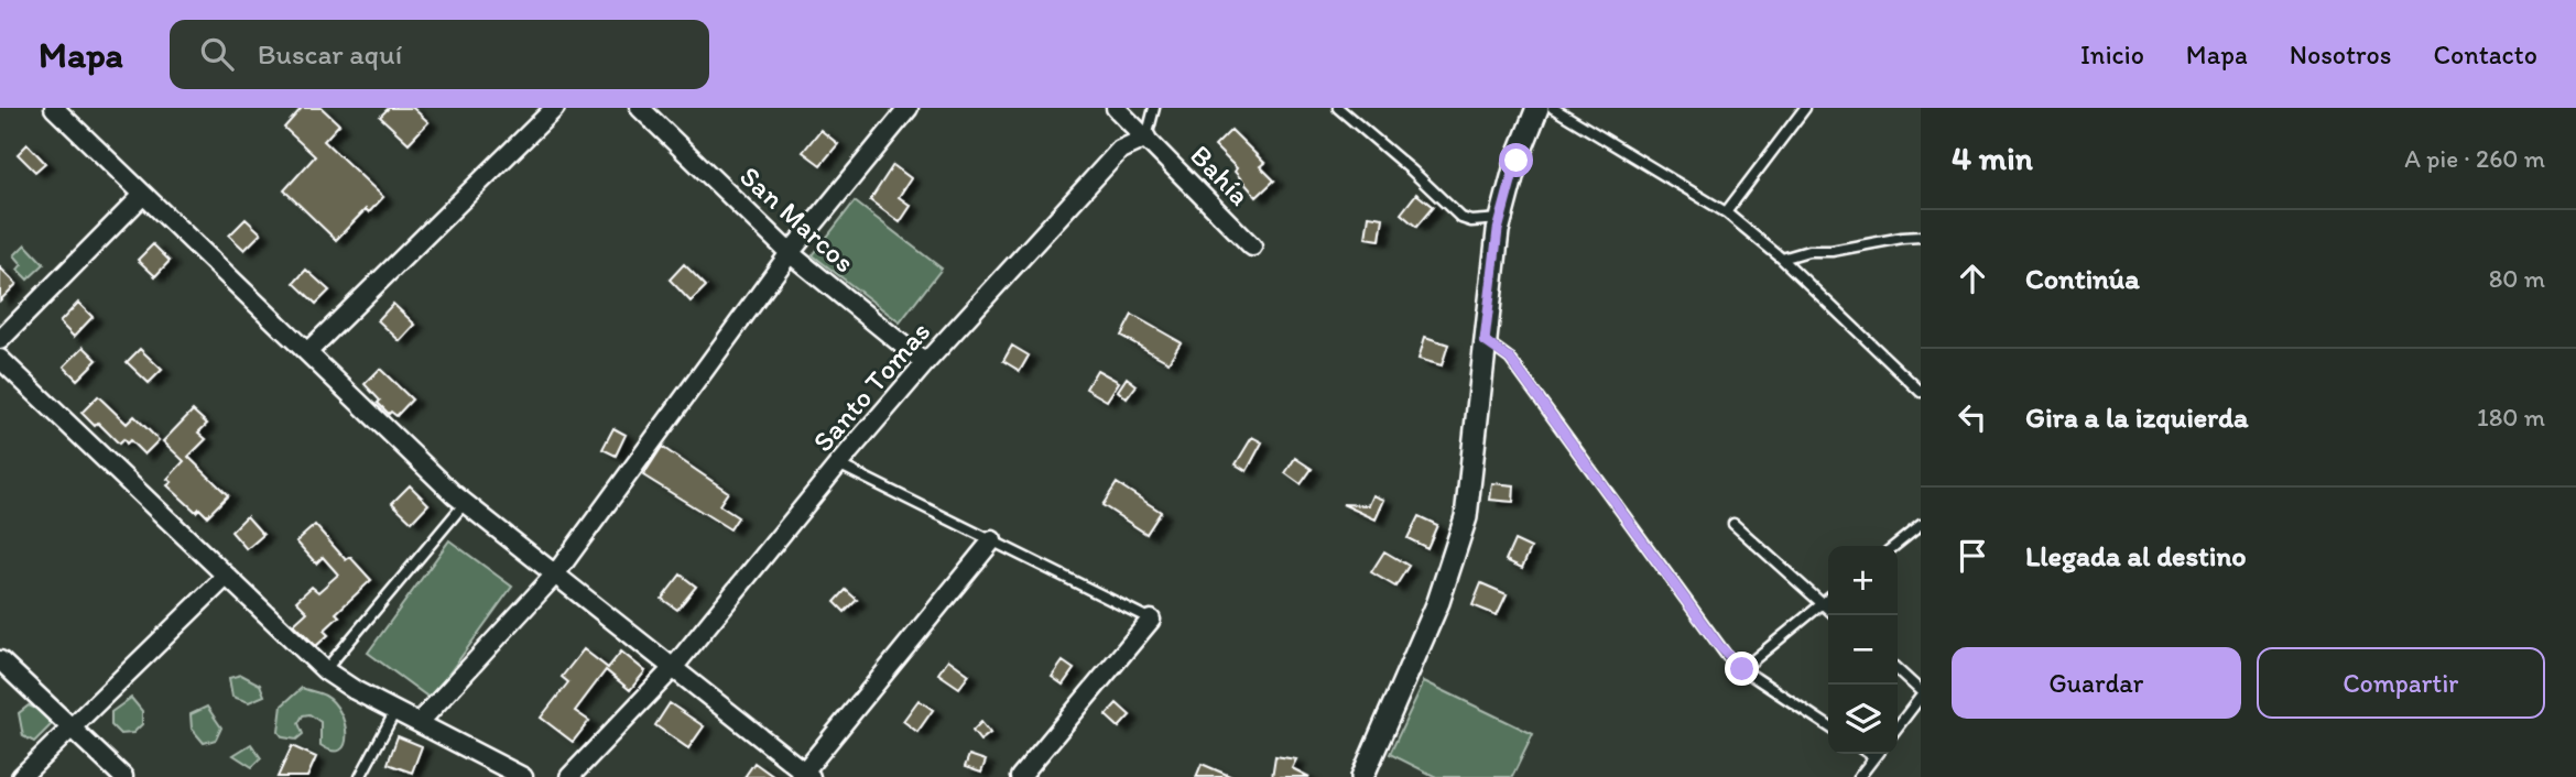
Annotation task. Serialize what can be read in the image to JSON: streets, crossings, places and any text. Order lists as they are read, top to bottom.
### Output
{
  "streets": {
    "street": ["Bahía", "San Marcos", "Santo Tomas"]
  },
  "crossings": [
    ["Bahía", "Santo Tomas"],
    ["San Marcos", "Santo Tomas"]
  ],
  "page": {
    "header": "Mapa",
    "search": "Buscar aquí",
    "nav": [
      "Inicio",
      "Mapa",
      "Nosotros",
      "Contacto"
    ],
    "heading": ["4 min", "A pie · 260 m"],
    "list": [
      ["Continúa", "80 m"],
      ["Gira a la izquierda", "180 m"],
      "Llegada al destino"
    ],
    "map_buttons": ["+", "−"],
    "buttons": ["Guardar", "Compartir"]
  }
}
